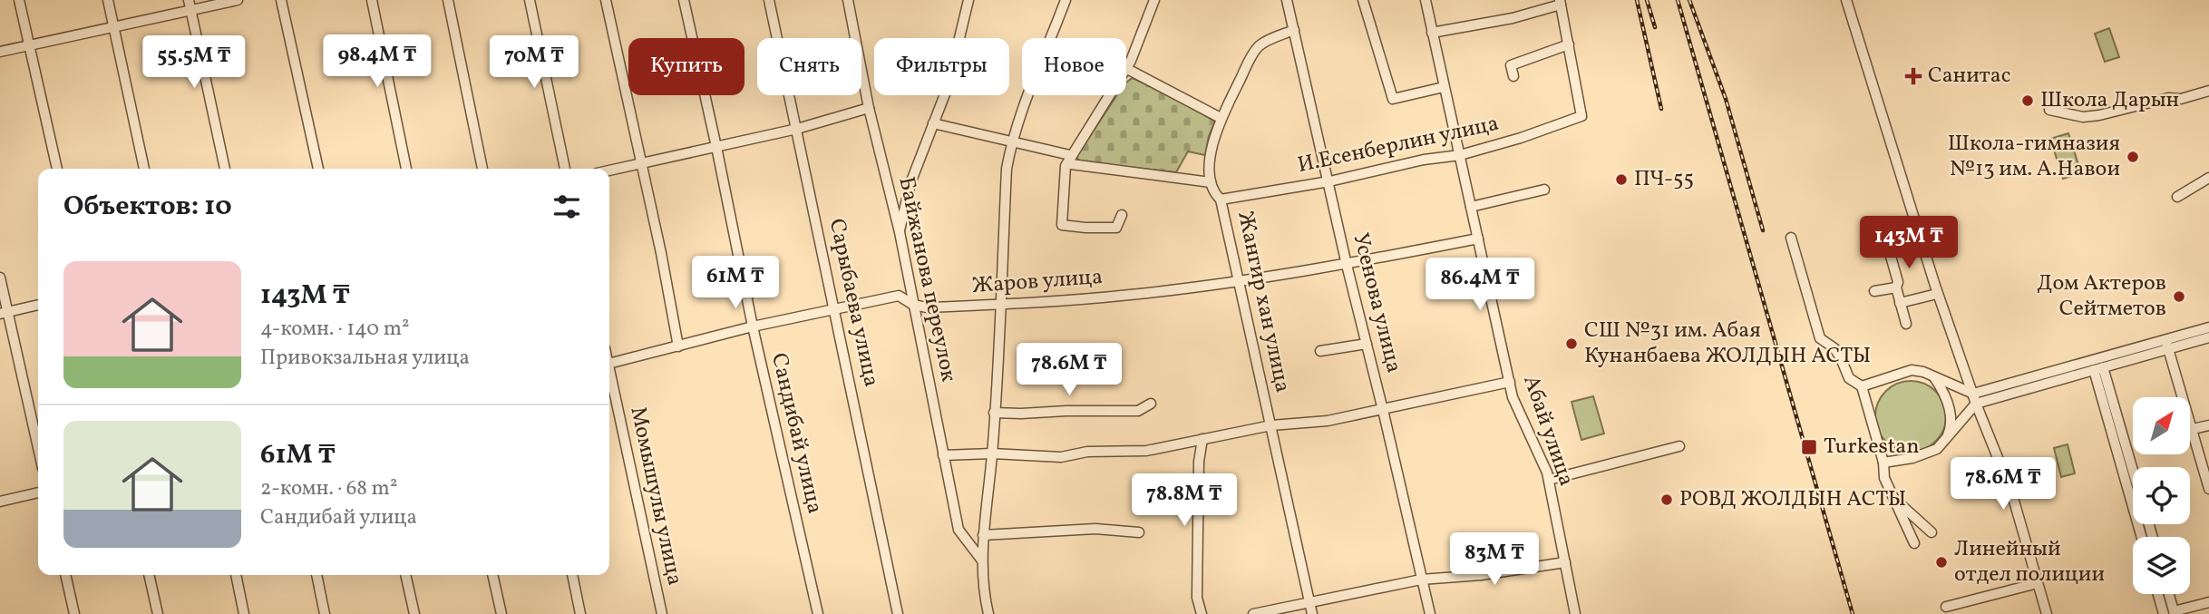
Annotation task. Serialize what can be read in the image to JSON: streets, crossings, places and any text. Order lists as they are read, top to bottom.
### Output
{
  "streets": {
    "street": [
      "И.Есенберлин улица",
      "Байжанова переулок",
      "Жаров улица",
      "Жангир хан улица",
      "Сарыбаева улица",
      "Усенова улица",
      "Абай улица",
      "Сандибай улица",
      "Момышулы улица"
    ]
  },
  "crossings": [
    ["И.Есенберлин улица", "Жангир хан улица"],
    ["И.Есенберлин улица", "Усенова улица"],
    ["И.Есенберлин улица", "Абай улица"],
    ["Байжанова переулок", "Жаров улица"],
    ["Жаров улица", "Жангир хан улица"],
    ["Жаров улица", "Сарыбаева улица"],
    ["Жаров улица", "Усенова улица"],
    ["Жаров улица", "Абай улица"],
    ["Жаров улица", "Сандибай улица"]
  ],
  "places": {
    "health": ["Санитас"],
    "other": [
      "Школа Дарын",
      "Школа-гимназия №13 им. А.Навои",
      "ПЧ-55",
      "Дом Актеров Сейтметов",
      "СШ №31 им. Абая Кунанбаева ЖОЛДЫН АСТЫ",
      "РОВД ЖОЛДЫН АСТЫ",
      "Линейный отдел полиции"
    ],
    "transit": ["Turkestan"]
  },
  "north": "top right",
  "page": {
    "price": [
      "98.4M ₸",
      "55.5M ₸",
      "70M ₸",
      "143M ₸",
      "61M ₸",
      "86.4M ₸",
      "78.6M ₸",
      "78.6M ₸",
      "78.8M ₸",
      "83M ₸"
    ],
    "chip": [
      "Купить",
      "Снять",
      "Фильтры",
      "Новое"
    ],
    "heading": "Объектов: 10",
    "list": [
      {
        "name": "143M ₸",
        "note": "4-комн. · 140 m² · Привокзальная улица"
      },
      {
        "name": "61M ₸",
        "note": "2-комн. · 68 m² · Сандибай улица"
      }
    ]
  }
}
